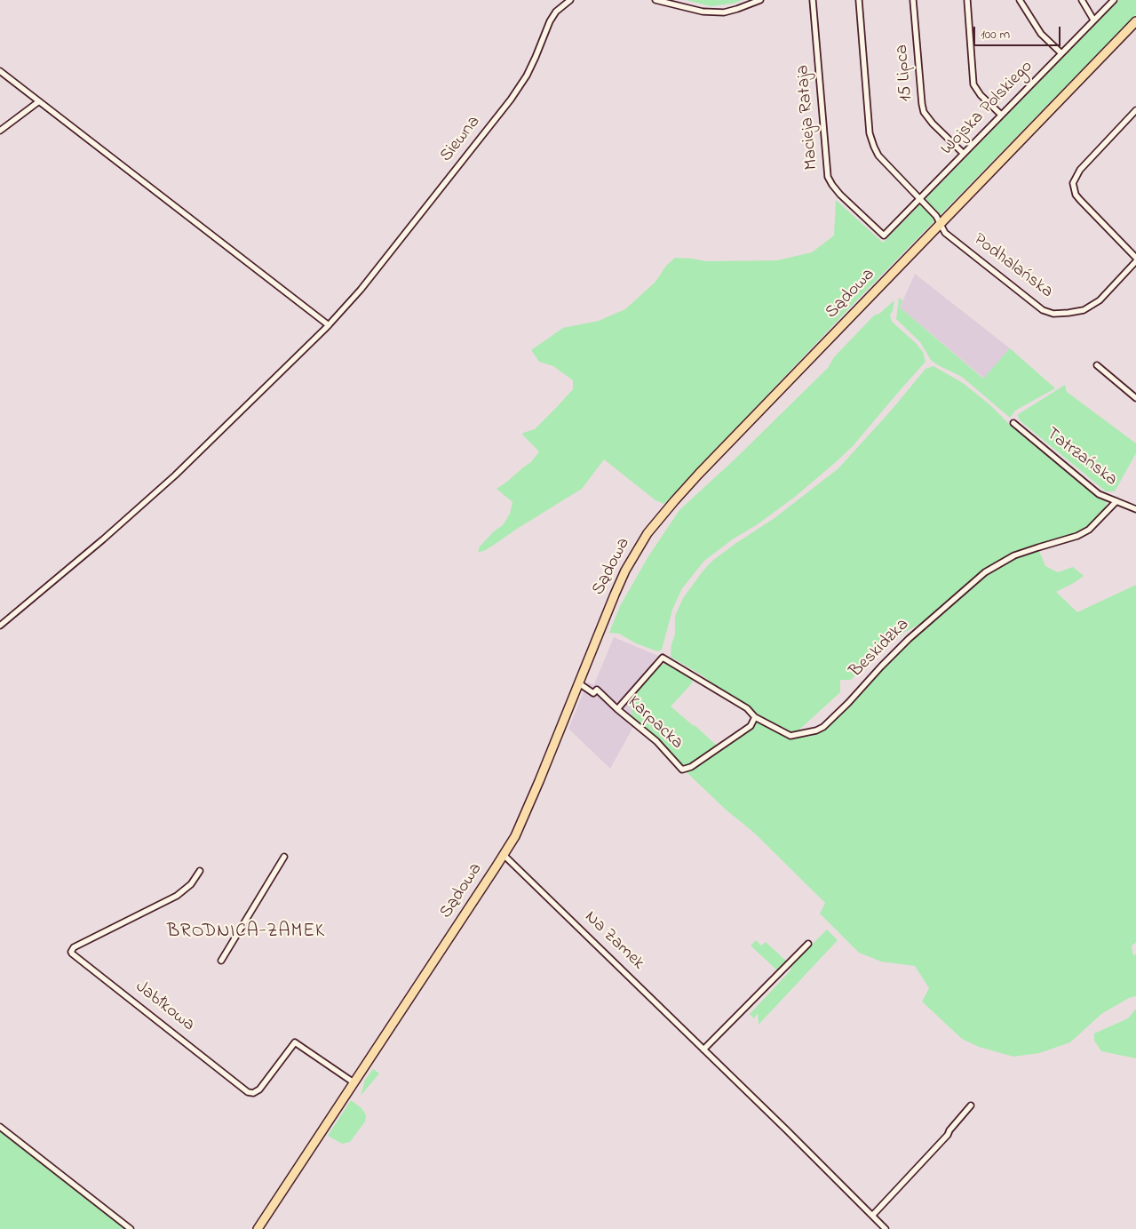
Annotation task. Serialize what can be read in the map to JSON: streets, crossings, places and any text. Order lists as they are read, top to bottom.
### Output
{
  "streets": {
    "main road": ["Sądowa"],
    "street": [
      "15 Lipca",
      "Wojska Polskiego",
      "Macieja Rataja",
      "Siewna",
      "Podhalańska",
      "Tatrzańska",
      "Beskidzka",
      "Karpacka",
      "Na Zamek",
      "Jabłkowa"
    ]
  },
  "crossings": [
    ["15 Lipca", "Wojska Polskiego"],
    ["Wojska Polskiego", "Macieja Rataja"],
    ["Podhalańska", "Sądowa"],
    ["Sądowa", "Karpacka"],
    ["Sądowa", "Na Zamek"],
    ["Sądowa", "Jabłkowa"],
    ["Tatrzańska", "Beskidzka"],
    ["Beskidzka", "Karpacka"]
  ],
  "districts": ["BRODNICA-ZAMEK"],
  "scale_bar": "100 m"
}
